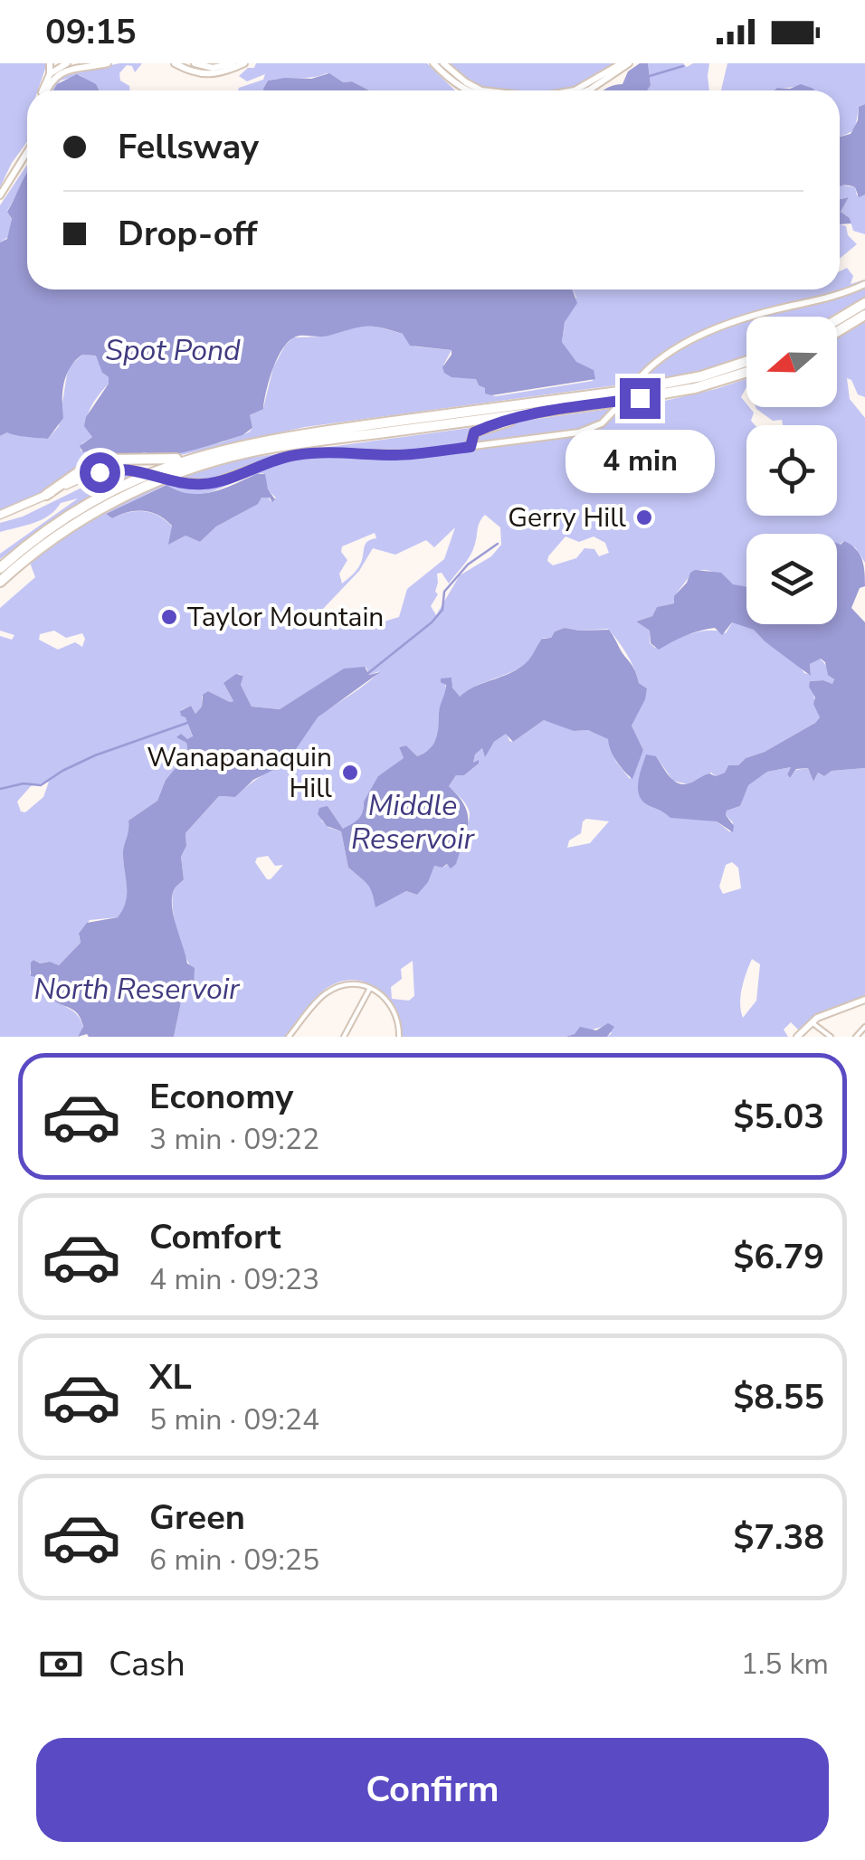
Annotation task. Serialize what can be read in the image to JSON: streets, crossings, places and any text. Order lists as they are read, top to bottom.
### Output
{
  "water": ["Spot Pond", "Middle Reservoir", "North Reservoir"],
  "places": ["Gerry Hill", "Taylor Mountain", "Wanapanaquin Hill"],
  "north": "left",
  "page": {
    "status": "09:15",
    "banner": ["Fellsway", "Drop-off"],
    "bubble": "4 min",
    "list": [
      {
        "name": "Economy",
        "note": "3 min · 09:22",
        "value": "$5.03"
      },
      {
        "name": "Comfort",
        "note": "4 min · 09:23",
        "value": "$6.79"
      },
      {
        "name": "XL",
        "note": "5 min · 09:24",
        "value": "$8.55"
      },
      {
        "name": "Green",
        "note": "6 min · 09:25",
        "value": "$7.38"
      }
    ],
    "pay": ["Cash", "1.5 km"],
    "buttons": "Confirm"
  }
}
